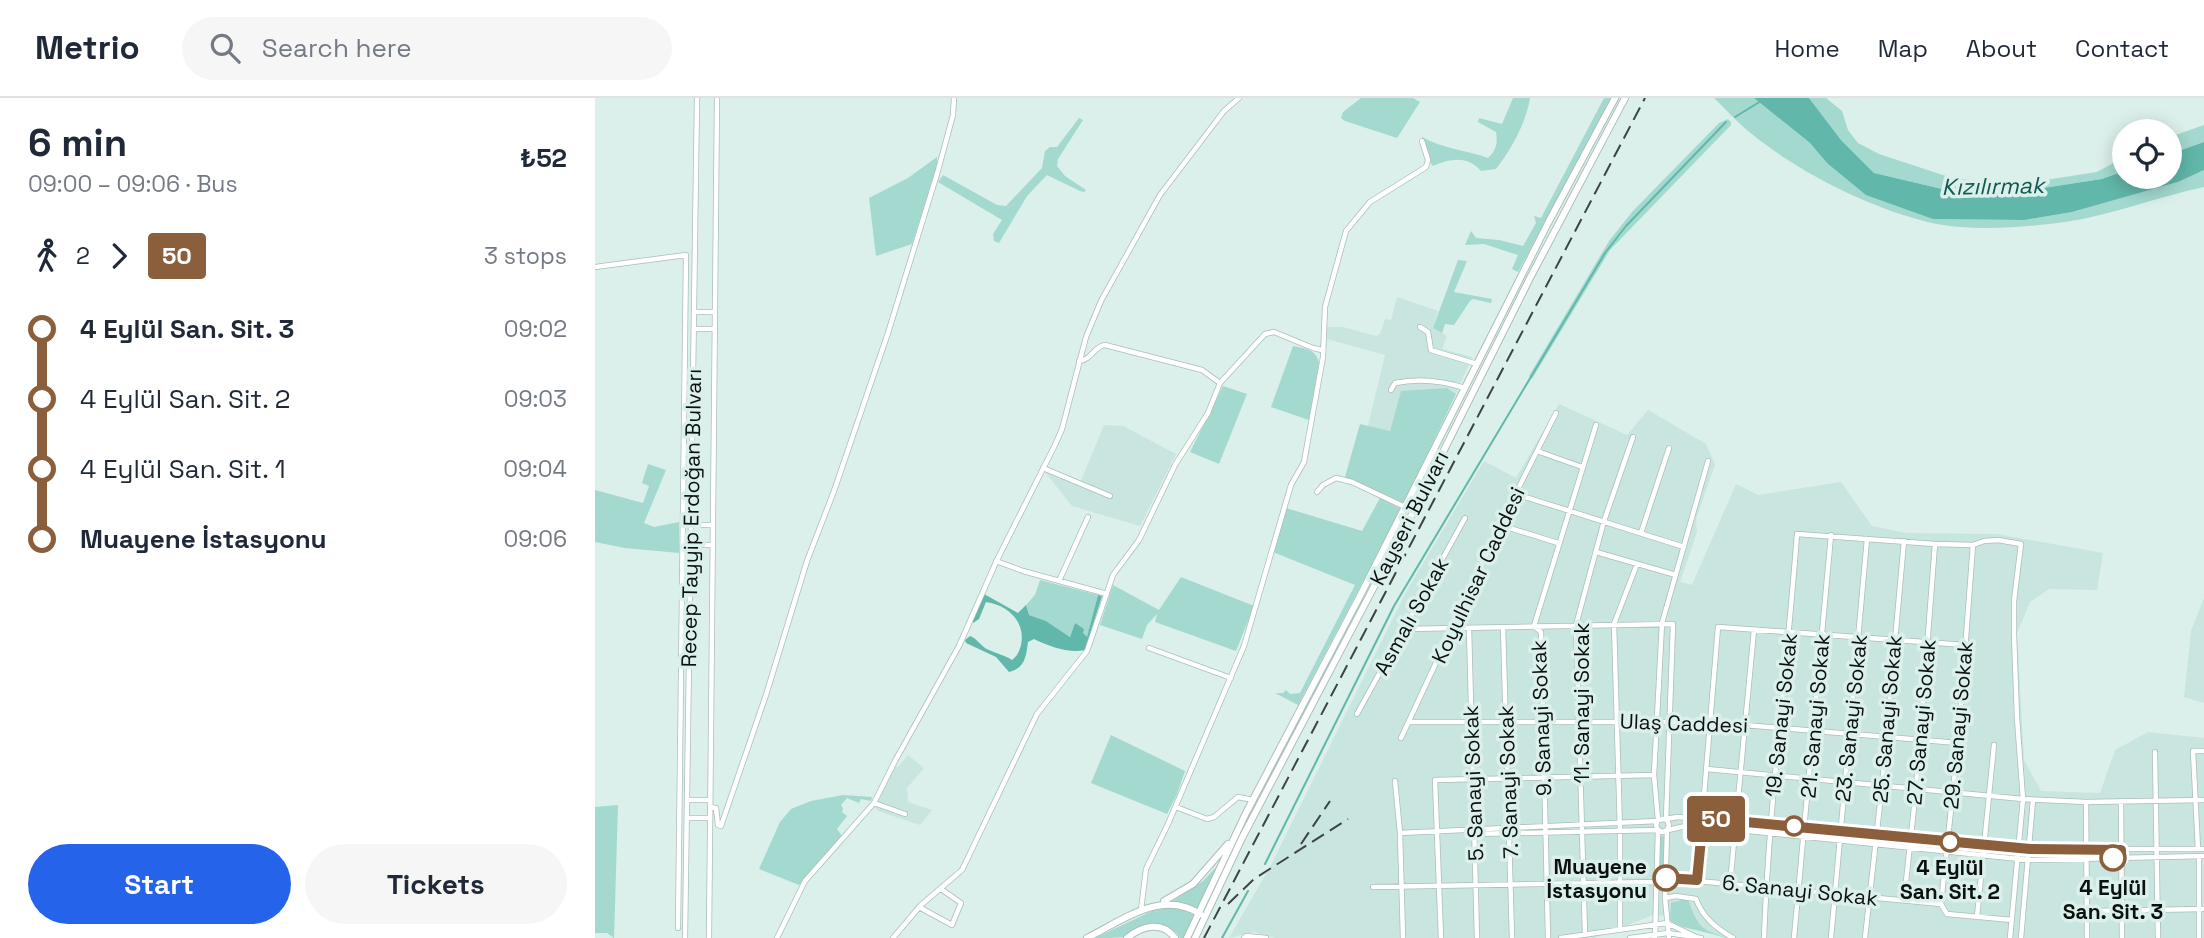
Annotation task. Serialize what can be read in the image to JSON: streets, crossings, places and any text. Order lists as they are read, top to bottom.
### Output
{
  "streets": {
    "highway": ["Kayseri Bulvarı"],
    "street": [
      "Recep Tayyip Erdoğan Bulvarı",
      "Koyulhisar Caddesi",
      "Asmalı Sokak",
      "11. Sanayi Sokak",
      "19. Sanayi Sokak",
      "21. Sanayi Sokak",
      "9. Sanayi Sokak",
      "23. Sanayi Sokak",
      "25. Sanayi Sokak",
      "27. Sanayi Sokak",
      "Ulaş Caddesi",
      "29. Sanayi Sokak",
      "7. Sanayi Sokak",
      "5. Sanayi Sokak",
      "6. Sanayi Sokak"
    ]
  },
  "crossings": [
    ["Koyulhisar Caddesi", "Ulaş Caddesi"],
    ["11. Sanayi Sokak", "Ulaş Caddesi"],
    ["19. Sanayi Sokak", "21. Sanayi Sokak"],
    ["19. Sanayi Sokak", "Ulaş Caddesi"],
    ["19. Sanayi Sokak", "6. Sanayi Sokak"],
    ["21. Sanayi Sokak", "Ulaş Caddesi"],
    ["21. Sanayi Sokak", "6. Sanayi Sokak"],
    ["9. Sanayi Sokak", "Ulaş Caddesi"],
    ["23. Sanayi Sokak", "Ulaş Caddesi"],
    ["23. Sanayi Sokak", "6. Sanayi Sokak"],
    ["25. Sanayi Sokak", "Ulaş Caddesi"],
    ["25. Sanayi Sokak", "6. Sanayi Sokak"],
    ["27. Sanayi Sokak", "Ulaş Caddesi"],
    ["27. Sanayi Sokak", "6. Sanayi Sokak"],
    ["Ulaş Caddesi", "29. Sanayi Sokak"],
    ["Ulaş Caddesi", "7. Sanayi Sokak"],
    ["Ulaş Caddesi", "5. Sanayi Sokak"],
    ["29. Sanayi Sokak", "6. Sanayi Sokak"]
  ],
  "water": ["Kızılırmak"],
  "places": ["4 Eylül San. Sit. 2", "4 Eylül San. Sit. 3", "Muayene İstasyonu"],
  "lines": ["bus line 50"],
  "page": {
    "header": "Metrio",
    "search": "Search here",
    "nav": [
      "Home",
      "Map",
      "About",
      "Contact"
    ],
    "heading": ["6 min", "09:00 – 09:06 · Bus", "₺52"],
    "on_map": "50",
    "legs": ["2", "50", "3 stops"],
    "list": [
      {
        "name": "4 Eylül San. Sit. 3",
        "value": "09:02"
      },
      {
        "name": "4 Eylül San. Sit. 2",
        "value": "09:03"
      },
      {
        "name": "4 Eylül San. Sit. 1",
        "value": "09:04"
      },
      {
        "name": "Muayene İstasyonu",
        "value": "09:06"
      }
    ],
    "buttons": ["Start", "Tickets"]
  }
}
